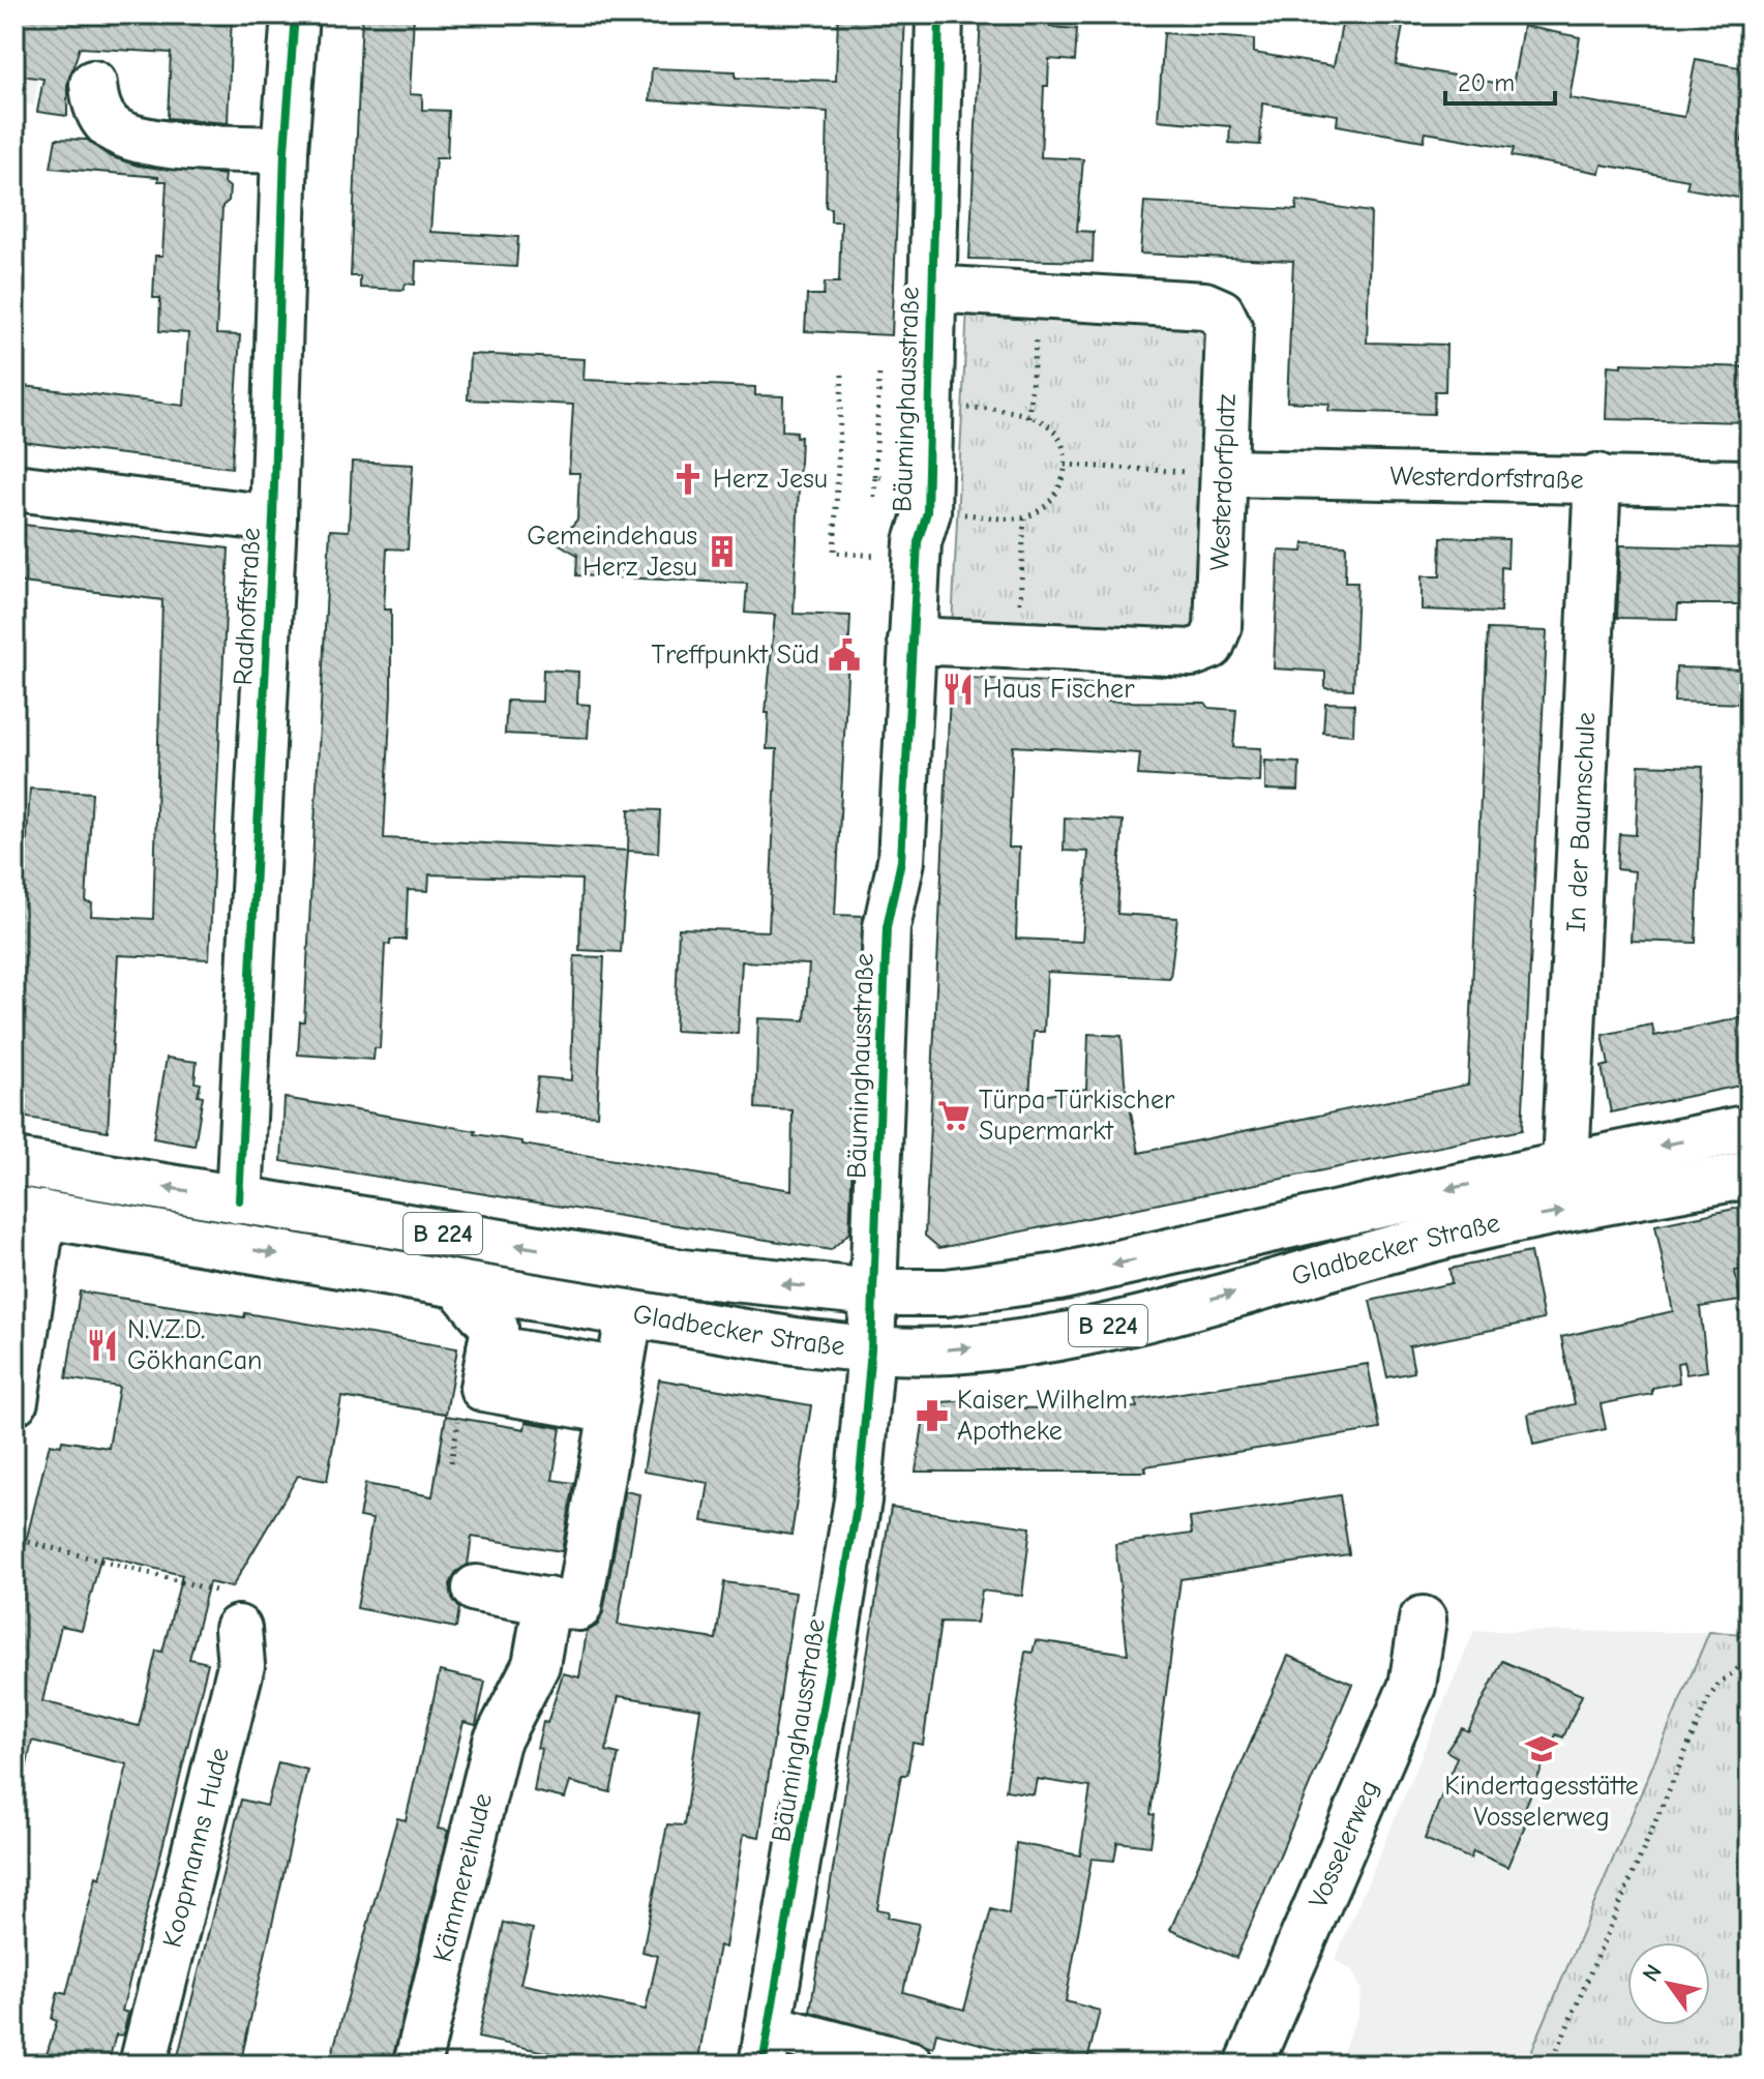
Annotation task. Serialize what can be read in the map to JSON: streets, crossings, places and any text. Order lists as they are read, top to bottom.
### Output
{
  "streets": {
    "street": [
      "Bäuminghausstraße",
      "Westerdorfstraße",
      "Westerdorfplatz",
      "Radhoffstraße",
      "In der Baumschule",
      "B 224",
      "Gladbecker Straße",
      "Vosselerweg",
      "Koopmanns Hude",
      "Kämmereihude"
    ]
  },
  "crossings": [
    ["Bäuminghausstraße", "Westerdorfplatz"],
    ["Bäuminghausstraße", "Gladbecker Straße"],
    ["Westerdorfstraße", "Westerdorfplatz"],
    ["Westerdorfstraße", "In der Baumschule"],
    ["Radhoffstraße", "Gladbecker Straße"],
    ["In der Baumschule", "Gladbecker Straße"]
  ],
  "places": {
    "church": ["Herz Jesu"],
    "building": ["Gemeindehaus Herz Jesu"],
    "public building": ["Treffpunkt Süd"],
    "restaurant": ["Haus Fischer", "N.V.Z.D. GökhanCan"],
    "supermarket": ["Türpa Türkischer Supermarkt"],
    "pharmacy": ["Kaiser Wilhelm Apotheke"],
    "school or university": ["Kindertagesstätte Vosselerweg"]
  },
  "scale_bar": "20 m",
  "north": "top left"
}
